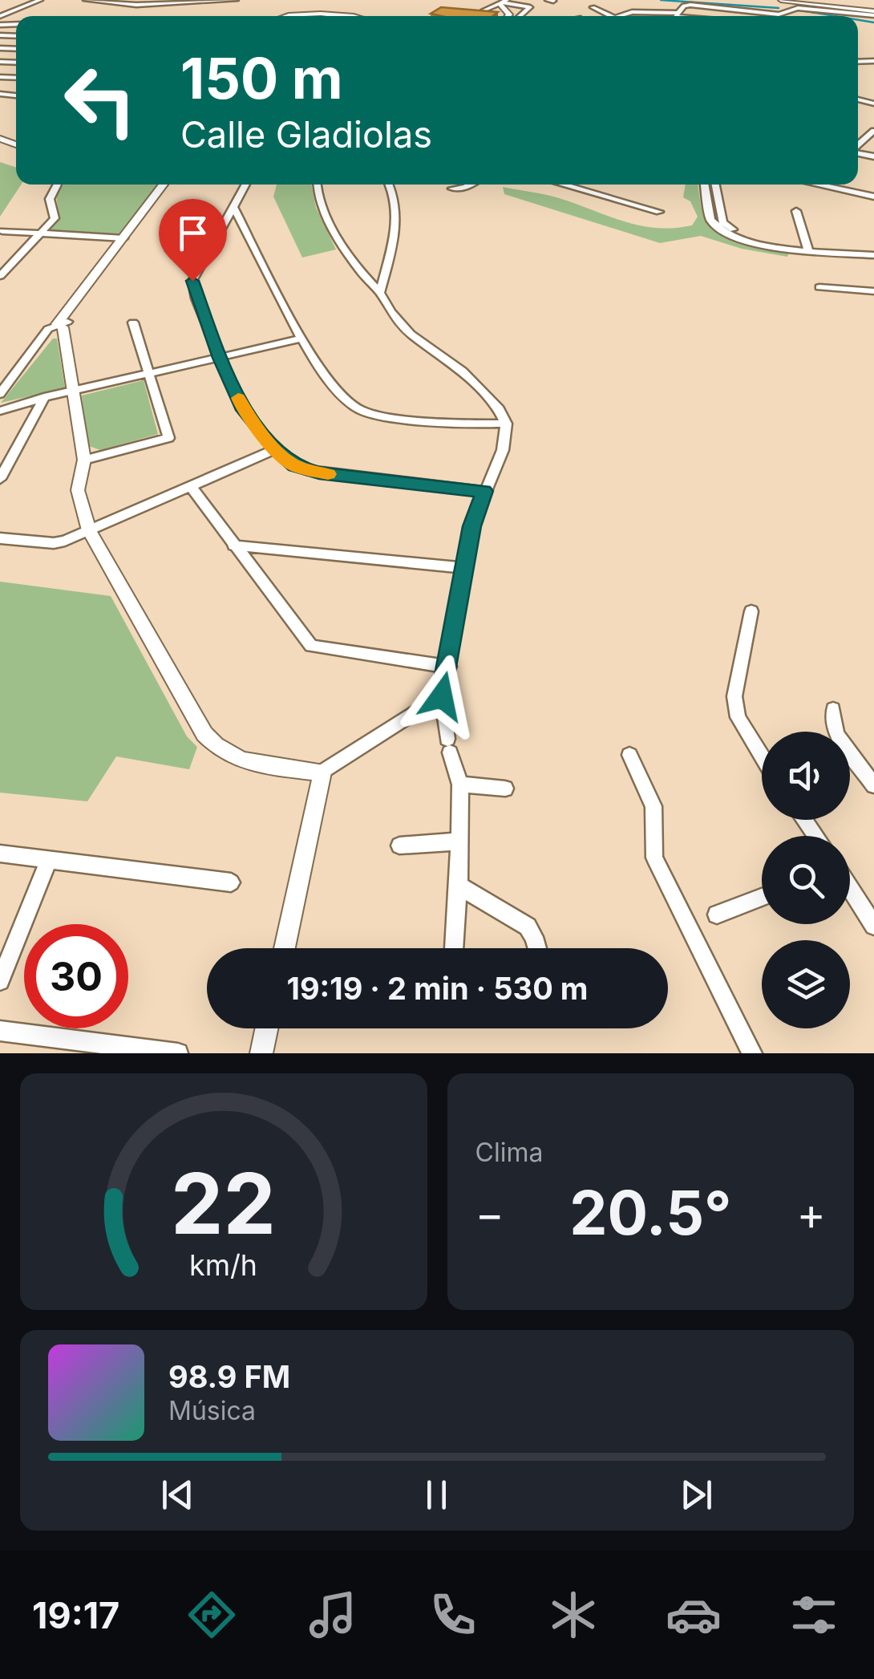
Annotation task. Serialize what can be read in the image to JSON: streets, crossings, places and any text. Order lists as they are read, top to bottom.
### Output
{
  "page": {
    "turn": ["150 m", "Calle Gladiolas"],
    "limit": "30",
    "trip": "19:19 · 2 min · 530 m",
    "tile": "Clima",
    "heat": ["−", "20.5°", "+"],
    "song": ["98.9 FM", "Música"],
    "tabs": "19:17",
    "gauge": ["22", "km/h"]
  }
}
